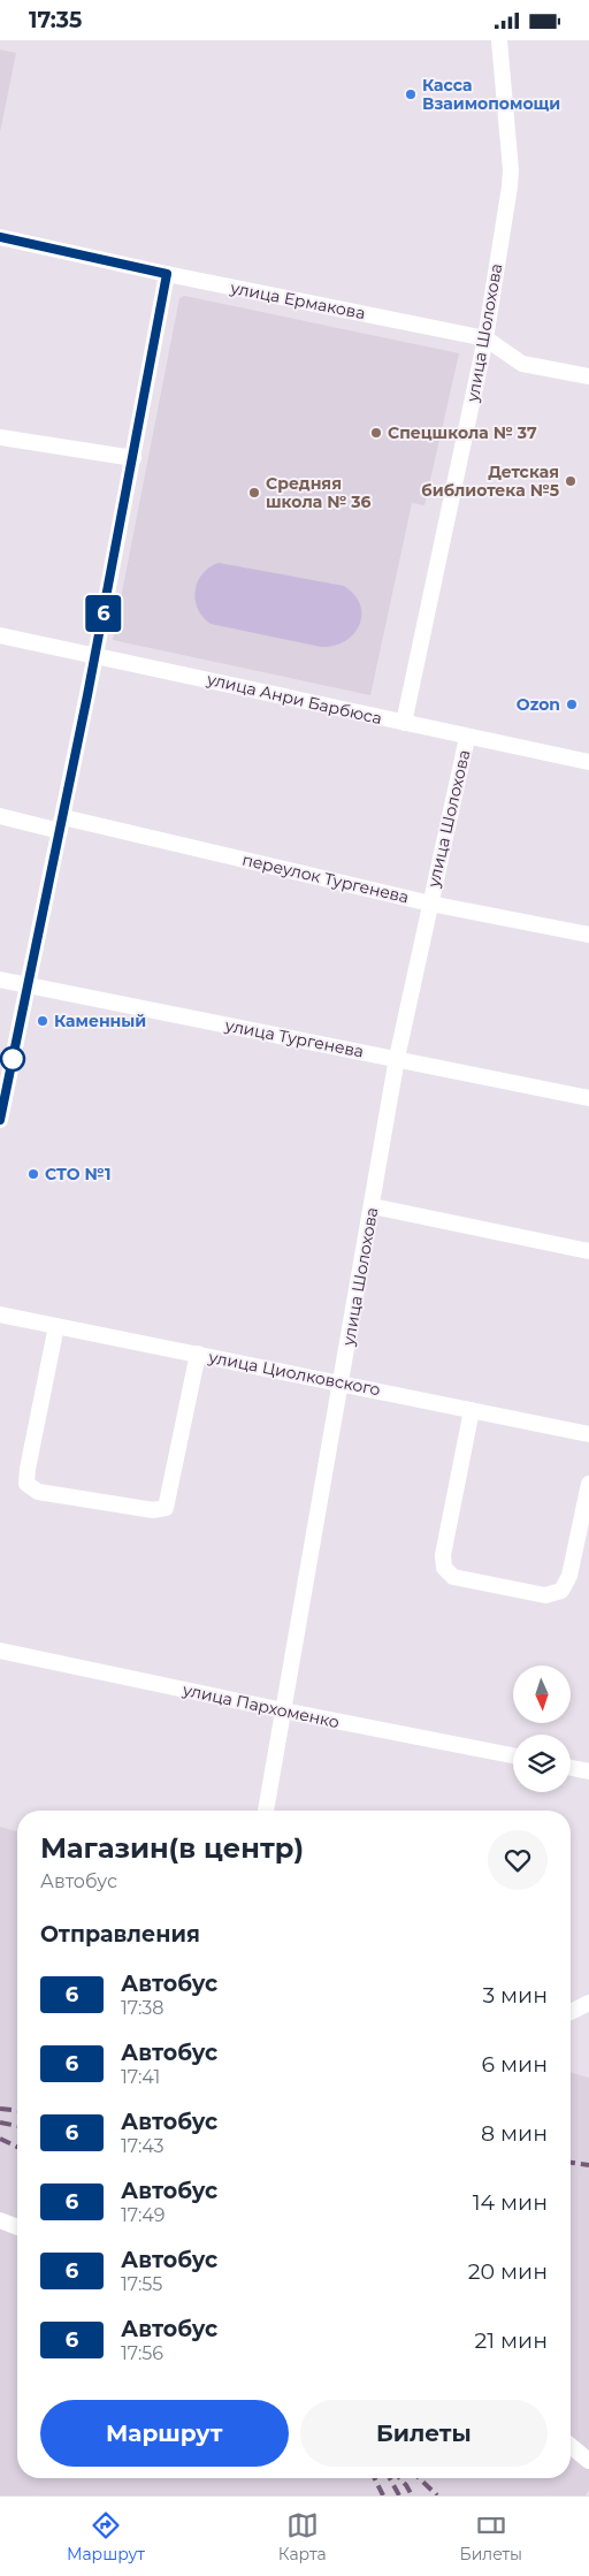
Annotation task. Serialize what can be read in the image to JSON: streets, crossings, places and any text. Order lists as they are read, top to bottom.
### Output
{
  "streets": {
    "street": [
      "улица Ермакова",
      "улица Шолохова",
      "улица Анри Барбюса",
      "переулок Тургенева",
      "улица Тургенева",
      "улица Циолковского",
      "улица Пархоменко"
    ]
  },
  "crossings": [
    ["улица Ермакова", "улица Шолохова"],
    ["улица Шолохова", "улица Анри Барбюса"],
    ["улица Шолохова", "переулок Тургенева"],
    ["улица Шолохова", "улица Тургенева"],
    ["улица Шолохова", "улица Циолковского"],
    ["улица Шолохова", "улица Пархоменко"]
  ],
  "places": [
    "Касса Взаимопомощи",
    "Спецшкола № 37",
    "Детская библиотека №5",
    "Средняя школа № 36",
    "Ozon",
    "Каменный",
    "СТО №1"
  ],
  "lines": ["bus line 6"],
  "north": "bottom",
  "page": {
    "status": "17:35",
    "on_map": "6",
    "heading": [
      ["Магазин(в центр)", "Автобус"],
      "Отправления"
    ],
    "list": [
      {
        "mark": "6",
        "name": "Автобус",
        "note": "17:38",
        "value": "3 мин"
      },
      {
        "mark": "6",
        "name": "Автобус",
        "note": "17:41",
        "value": "6 мин"
      },
      {
        "mark": "6",
        "name": "Автобус",
        "note": "17:43",
        "value": "8 мин"
      },
      {
        "mark": "6",
        "name": "Автобус",
        "note": "17:49",
        "value": "14 мин"
      },
      {
        "mark": "6",
        "name": "Автобус",
        "note": "17:55",
        "value": "20 мин"
      },
      {
        "mark": "6",
        "name": "Автобус",
        "note": "17:56",
        "value": "21 мин"
      }
    ],
    "buttons": ["Маршрут", "Билеты"],
    "tabs": ["Маршрут", "Карта", "Билеты"]
  }
}
